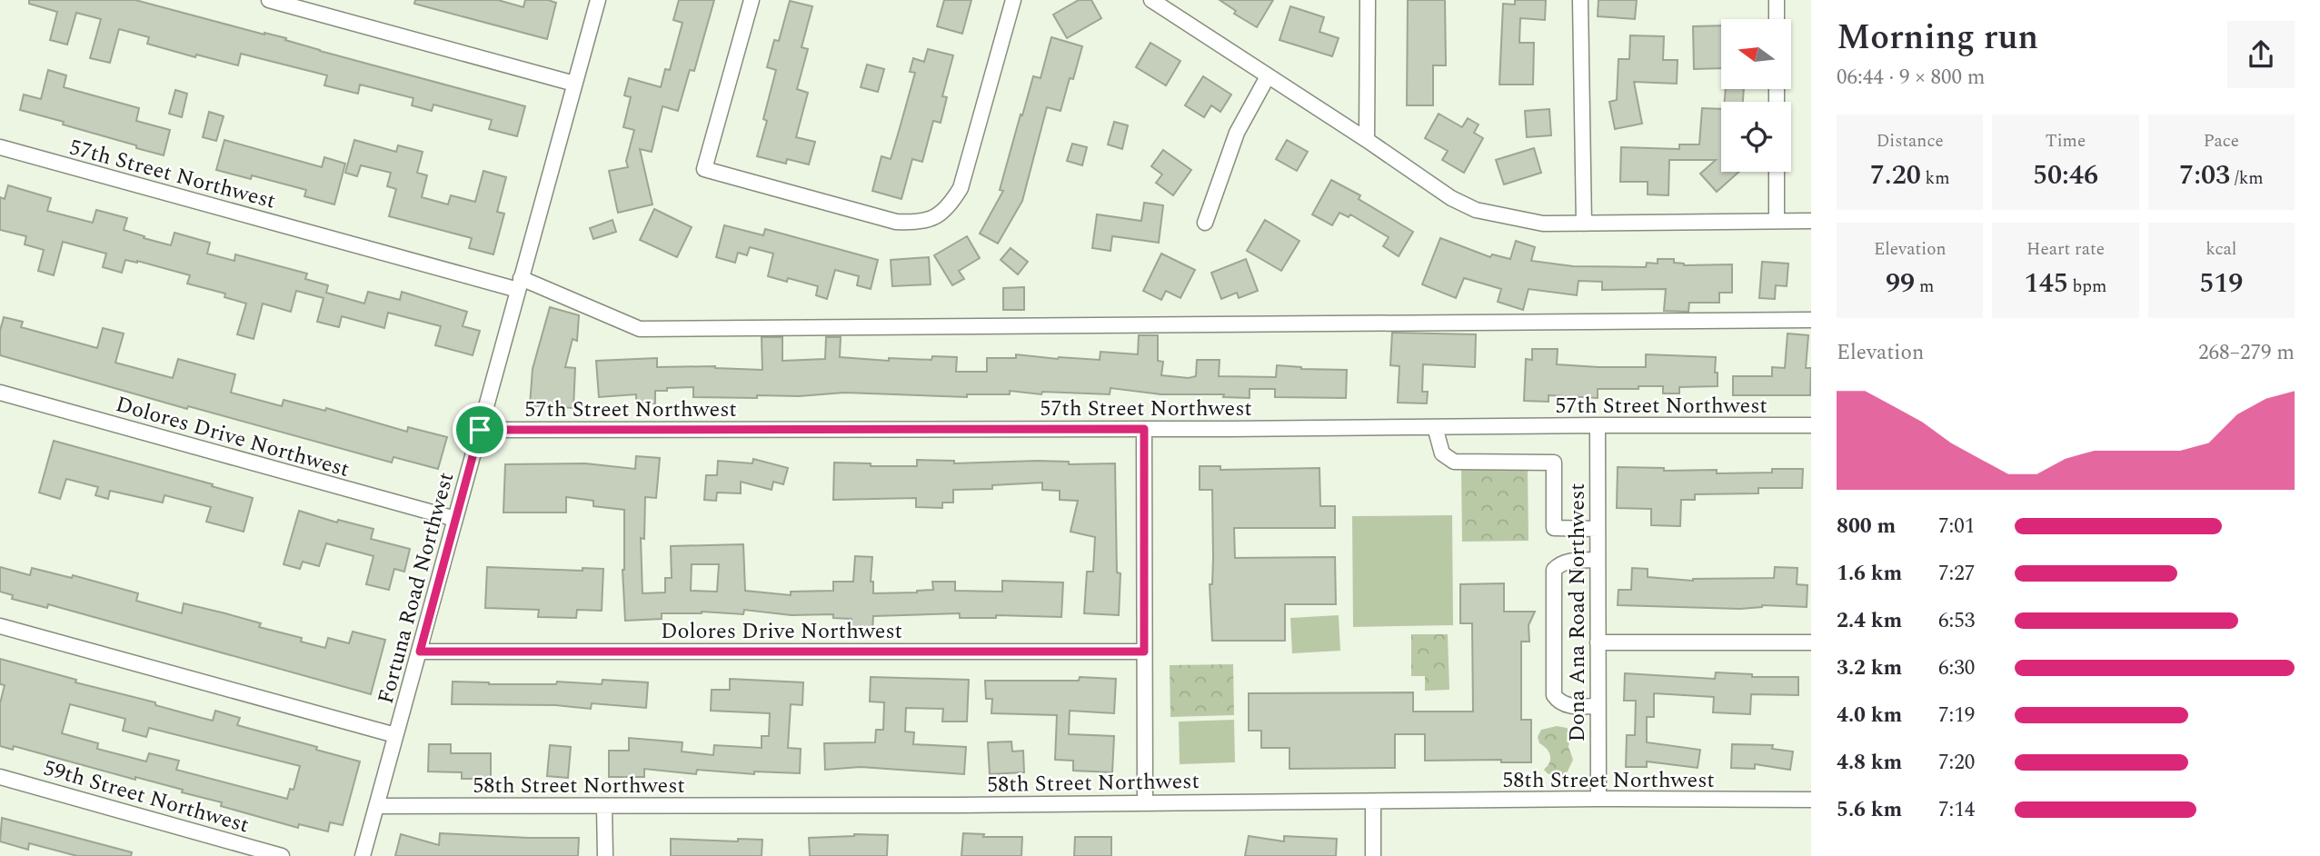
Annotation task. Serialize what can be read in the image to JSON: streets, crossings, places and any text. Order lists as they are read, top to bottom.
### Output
{
  "streets": {
    "street": [
      "57th Street Northwest",
      "Dolores Drive Northwest",
      "Fortuna Road Northwest",
      "Dona Ana Road Northwest",
      "58th Street Northwest",
      "59th Street Northwest"
    ]
  },
  "crossings": [
    ["57th Street Northwest", "Fortuna Road Northwest"],
    ["57th Street Northwest", "Dona Ana Road Northwest"],
    ["Dolores Drive Northwest", "Fortuna Road Northwest"],
    ["Fortuna Road Northwest", "58th Street Northwest"],
    ["Dona Ana Road Northwest", "58th Street Northwest"]
  ],
  "north": "left",
  "page": {
    "heading": ["Morning run", "06:44 · 9 × 800 m"],
    "stats": [
      ["Distance", "7.20 km"],
      ["Time", "50:46"],
      ["Pace", "7:03 /km"],
      ["Elevation", "99 m"],
      ["Heart rate", "145 bpm"],
      ["kcal", "519"]
    ],
    "chart": ["Elevation", "268–279 m"],
    "list": [
      {
        "name": "800 m",
        "note": "7:01"
      },
      {
        "name": "1.6 km",
        "note": "7:27"
      },
      {
        "name": "2.4 km",
        "note": "6:53"
      },
      {
        "name": "3.2 km",
        "note": "6:30"
      },
      {
        "name": "4.0 km",
        "note": "7:19"
      },
      {
        "name": "4.8 km",
        "note": "7:20"
      },
      {
        "name": "5.6 km",
        "note": "7:14"
      }
    ]
  }
}
